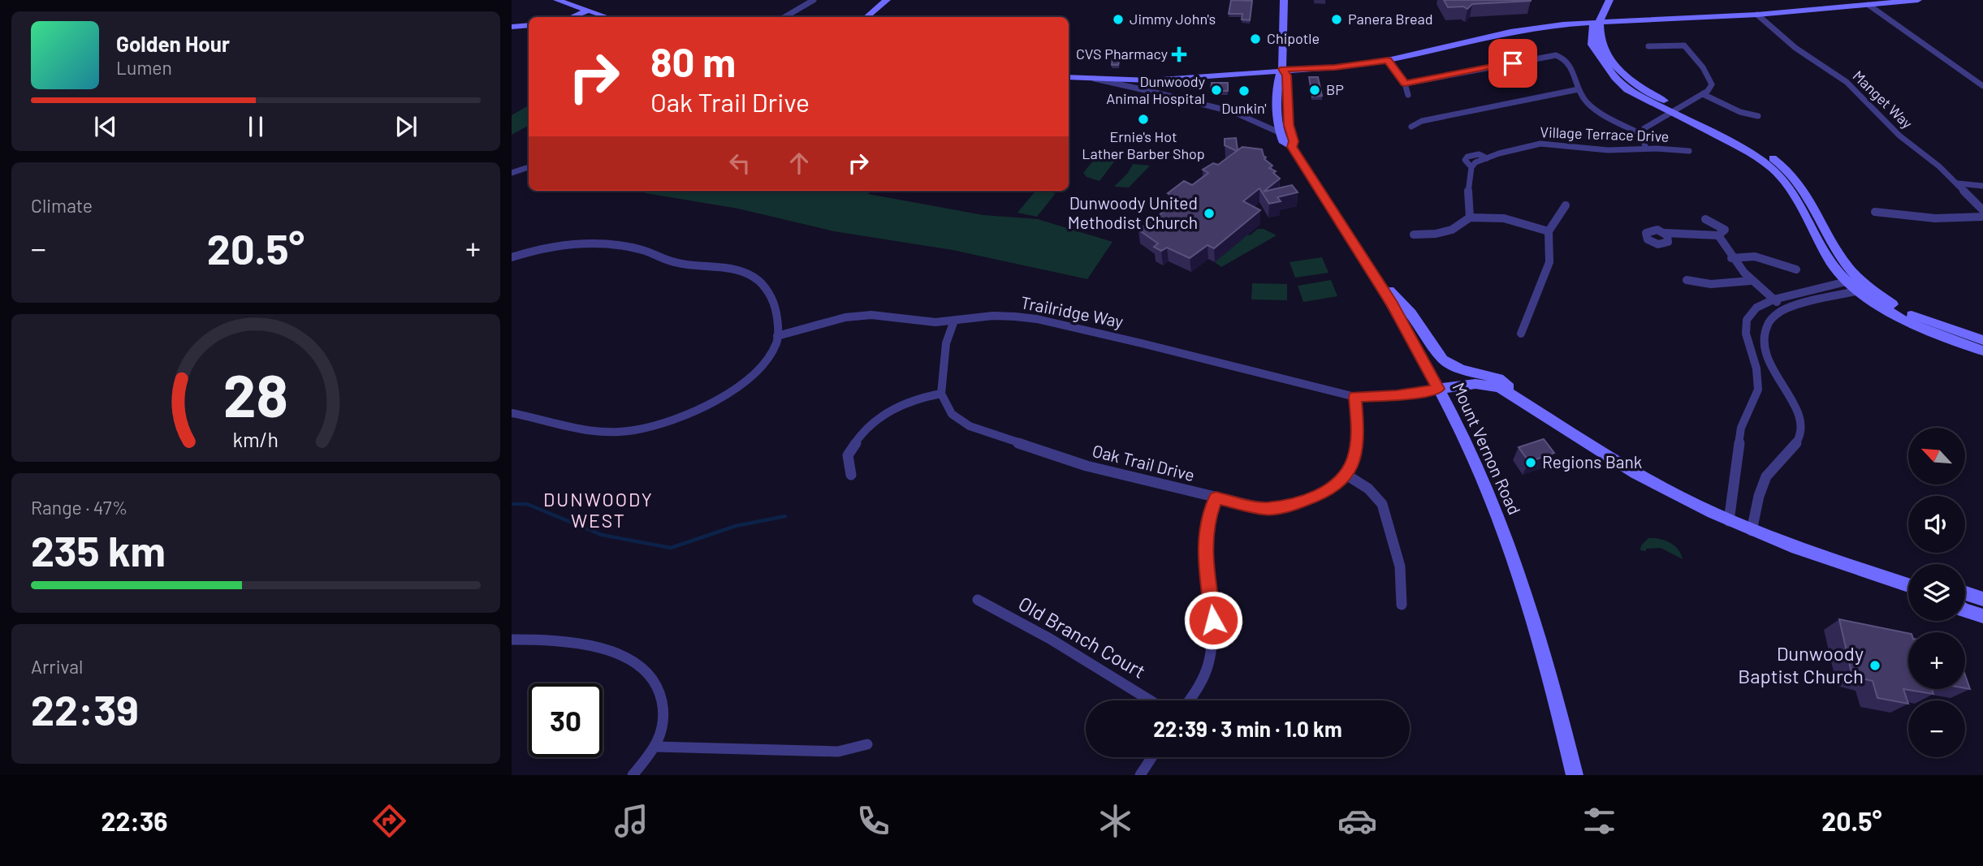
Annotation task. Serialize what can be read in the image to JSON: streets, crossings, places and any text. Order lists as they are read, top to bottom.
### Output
{
  "streets": {
    "street": [
      "Manget Way",
      "Village Terrace Drive",
      "Trailridge Way",
      "Mount Vernon Road",
      "Oak Trail Drive",
      "Old Branch Court"
    ]
  },
  "districts": ["DUNWOODY WEST"],
  "places": {
    "other": [
      "Jimmy John's",
      "Panera Bread",
      "Chipotle",
      "Dunwoody Animal Hospital",
      "BP",
      "Dunkin'",
      "Ernie's Hot Lather Barber Shop",
      "Dunwoody United Methodist Church",
      "Regions Bank",
      "Dunwoody Baptist Church"
    ],
    "health": ["CVS Pharmacy"]
  },
  "north": "top left",
  "page": {
    "turn": ["80 m", "Oak Trail Drive"],
    "song": ["Golden Hour", "Lumen"],
    "tile": [
      "Climate",
      ["Range · 47%", "235 km"],
      ["Arrival", "22:39"]
    ],
    "heat": ["−", "20.5°", "+"],
    "map_buttons": ["+", "−"],
    "limit": "30",
    "trip": "22:39 · 3 min · 1.0 km",
    "tabs": ["22:36", "20.5°"],
    "gauge": ["28", "km/h"]
  }
}
